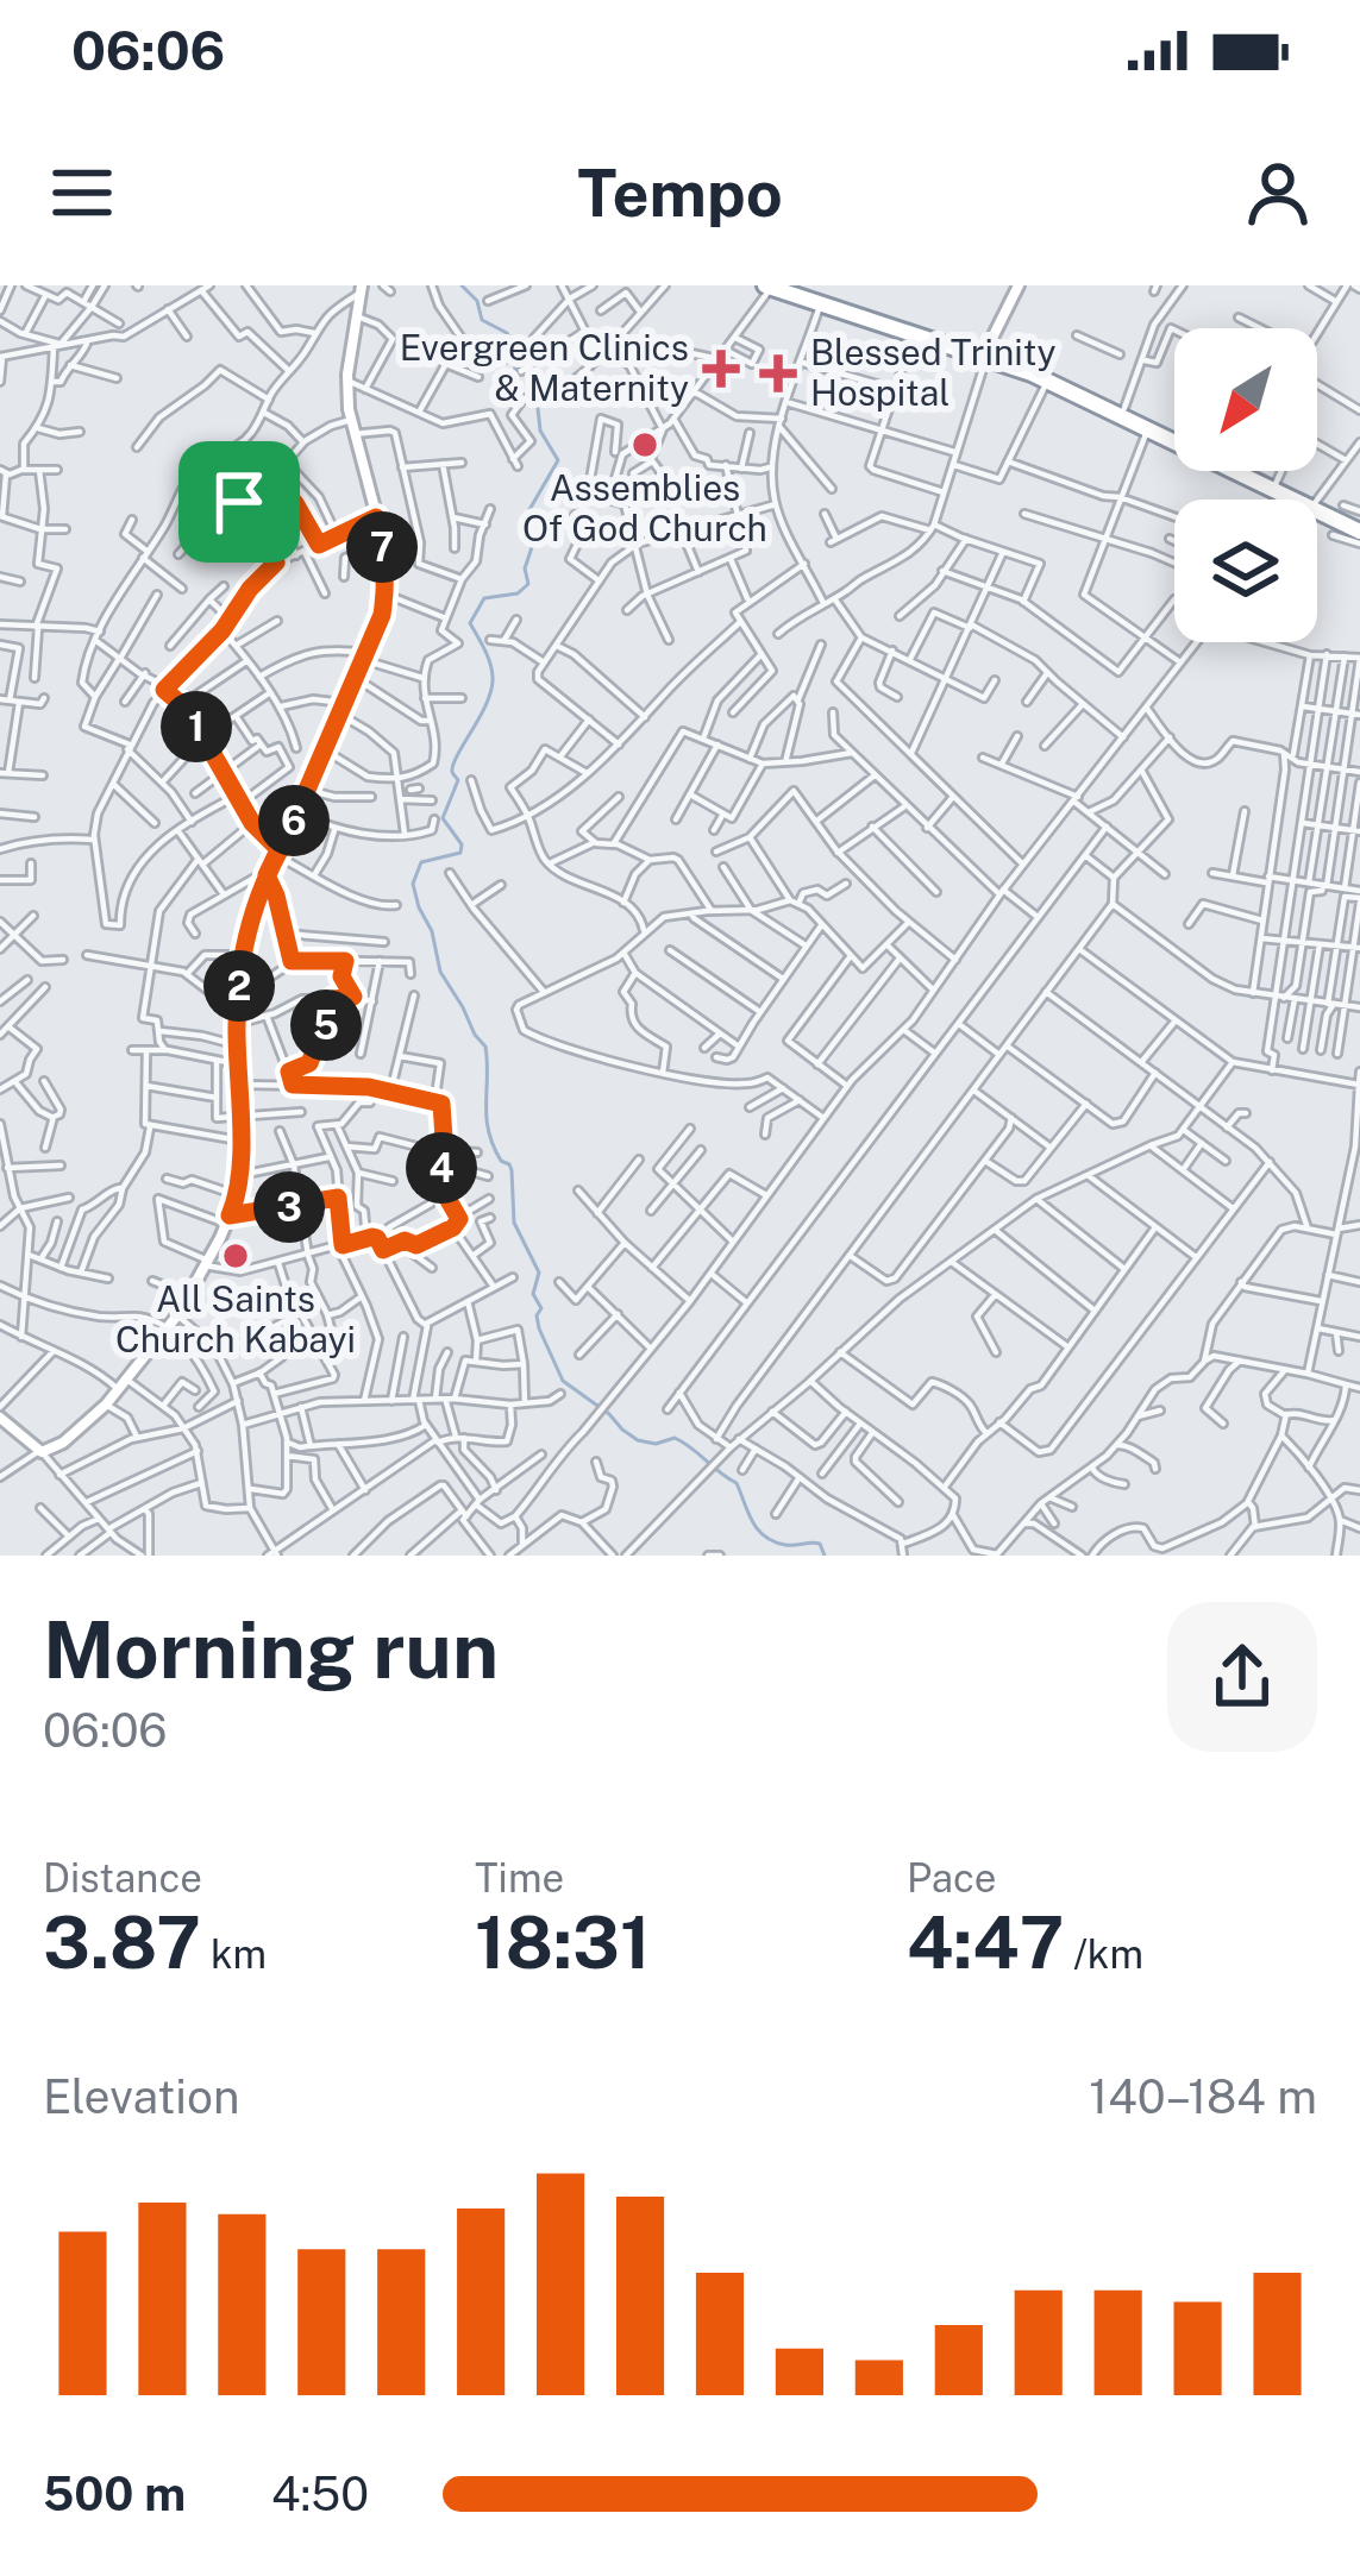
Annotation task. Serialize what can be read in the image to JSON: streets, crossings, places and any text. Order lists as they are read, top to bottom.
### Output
{
  "places": {
    "health": ["Evergreen Clinics & Maternity", "Blessed Trinity Hospital"],
    "other": ["Assemblies Of God Church", "All Saints Church Kabayi"]
  },
  "north": "bottom left",
  "page": {
    "status": "06:06",
    "header": "Tempo",
    "pins": [
      "7",
      "1",
      "6",
      "2",
      "5",
      "4",
      "3"
    ],
    "heading": ["Morning run", "06:06"],
    "stats": [
      ["Distance", "3.87 km"],
      ["Time", "18:31"],
      ["Pace", "4:47 /km"]
    ],
    "chart": ["Elevation", "140–184 m"],
    "list": [
      {
        "name": "500 m",
        "note": "4:50"
      }
    ]
  }
}
